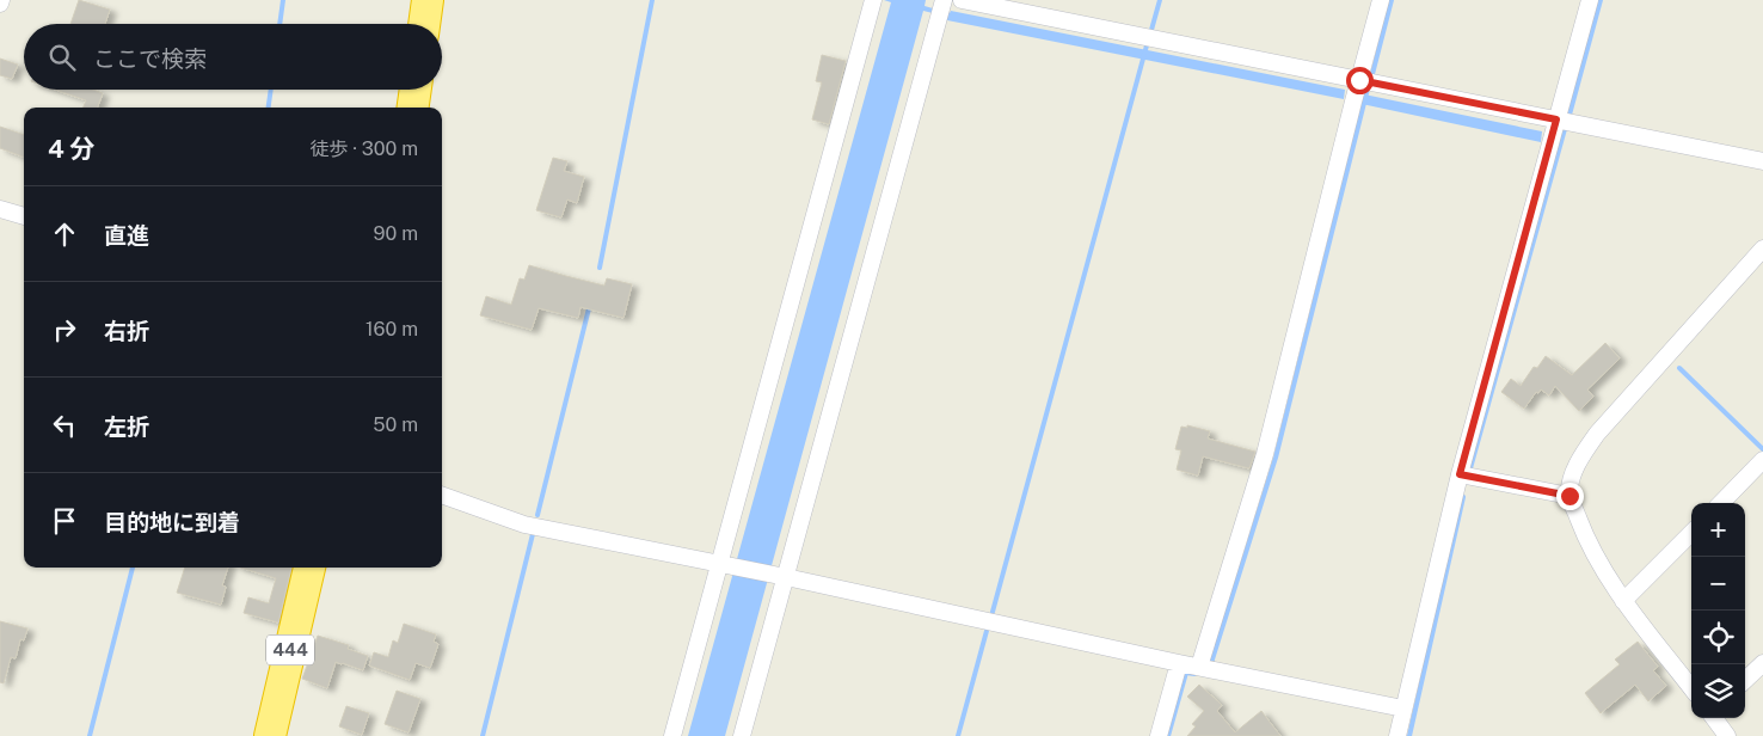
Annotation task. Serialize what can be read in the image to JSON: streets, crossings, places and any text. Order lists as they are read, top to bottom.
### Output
{
  "streets": {
    "highway": ["444"]
  },
  "page": {
    "search": "ここで検索",
    "heading": ["4 分", "徒歩 · 300 m"],
    "list": [
      ["直進", "90 m"],
      ["右折", "160 m"],
      ["左折", "50 m"],
      "目的地に到着"
    ],
    "map_buttons": ["+", "−"]
  }
}
